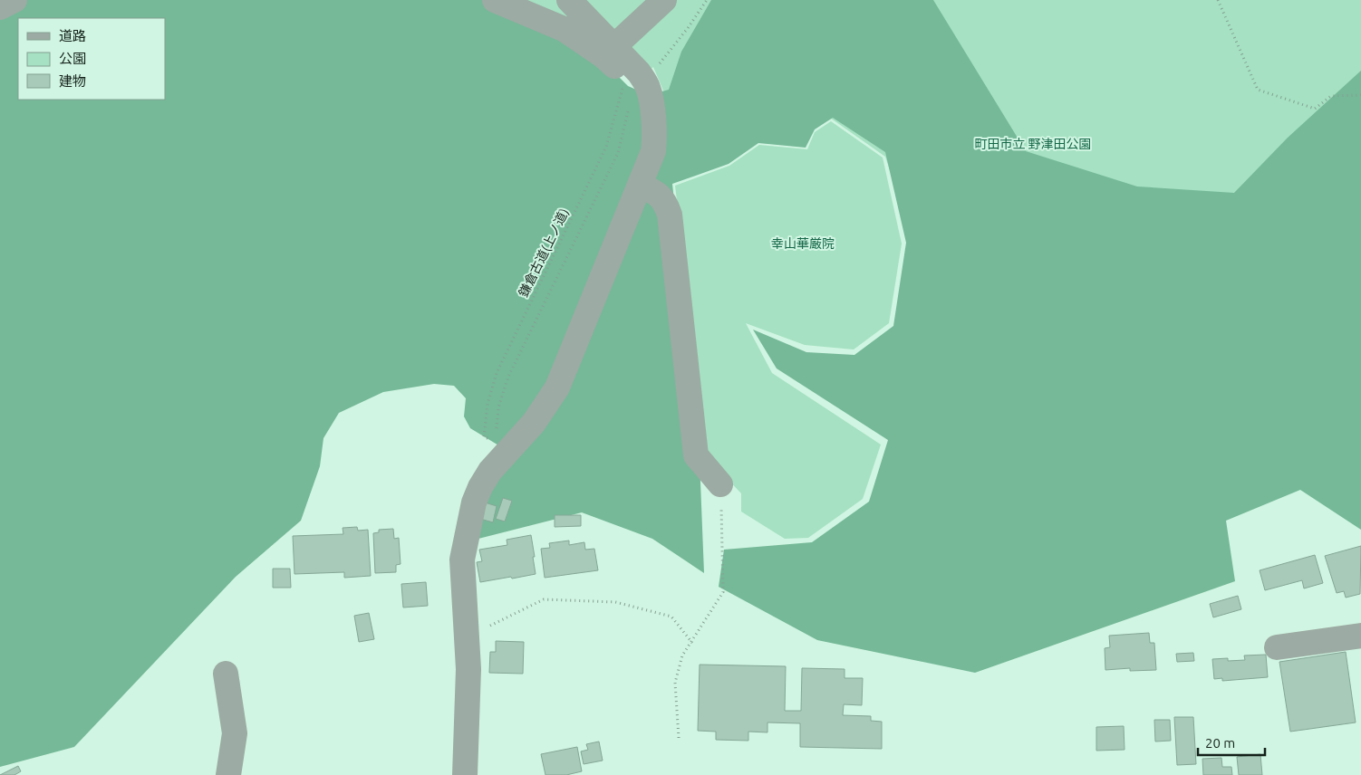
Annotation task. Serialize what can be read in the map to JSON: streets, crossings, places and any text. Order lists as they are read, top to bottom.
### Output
{
  "streets": {
    "path": ["鎌倉古道(上ノ道)"]
  },
  "parks": ["町田市立 野津田公園", "幸山華厳院"],
  "legend": ["道路", "公園", "建物"],
  "scale_bar": "20 m"
}
